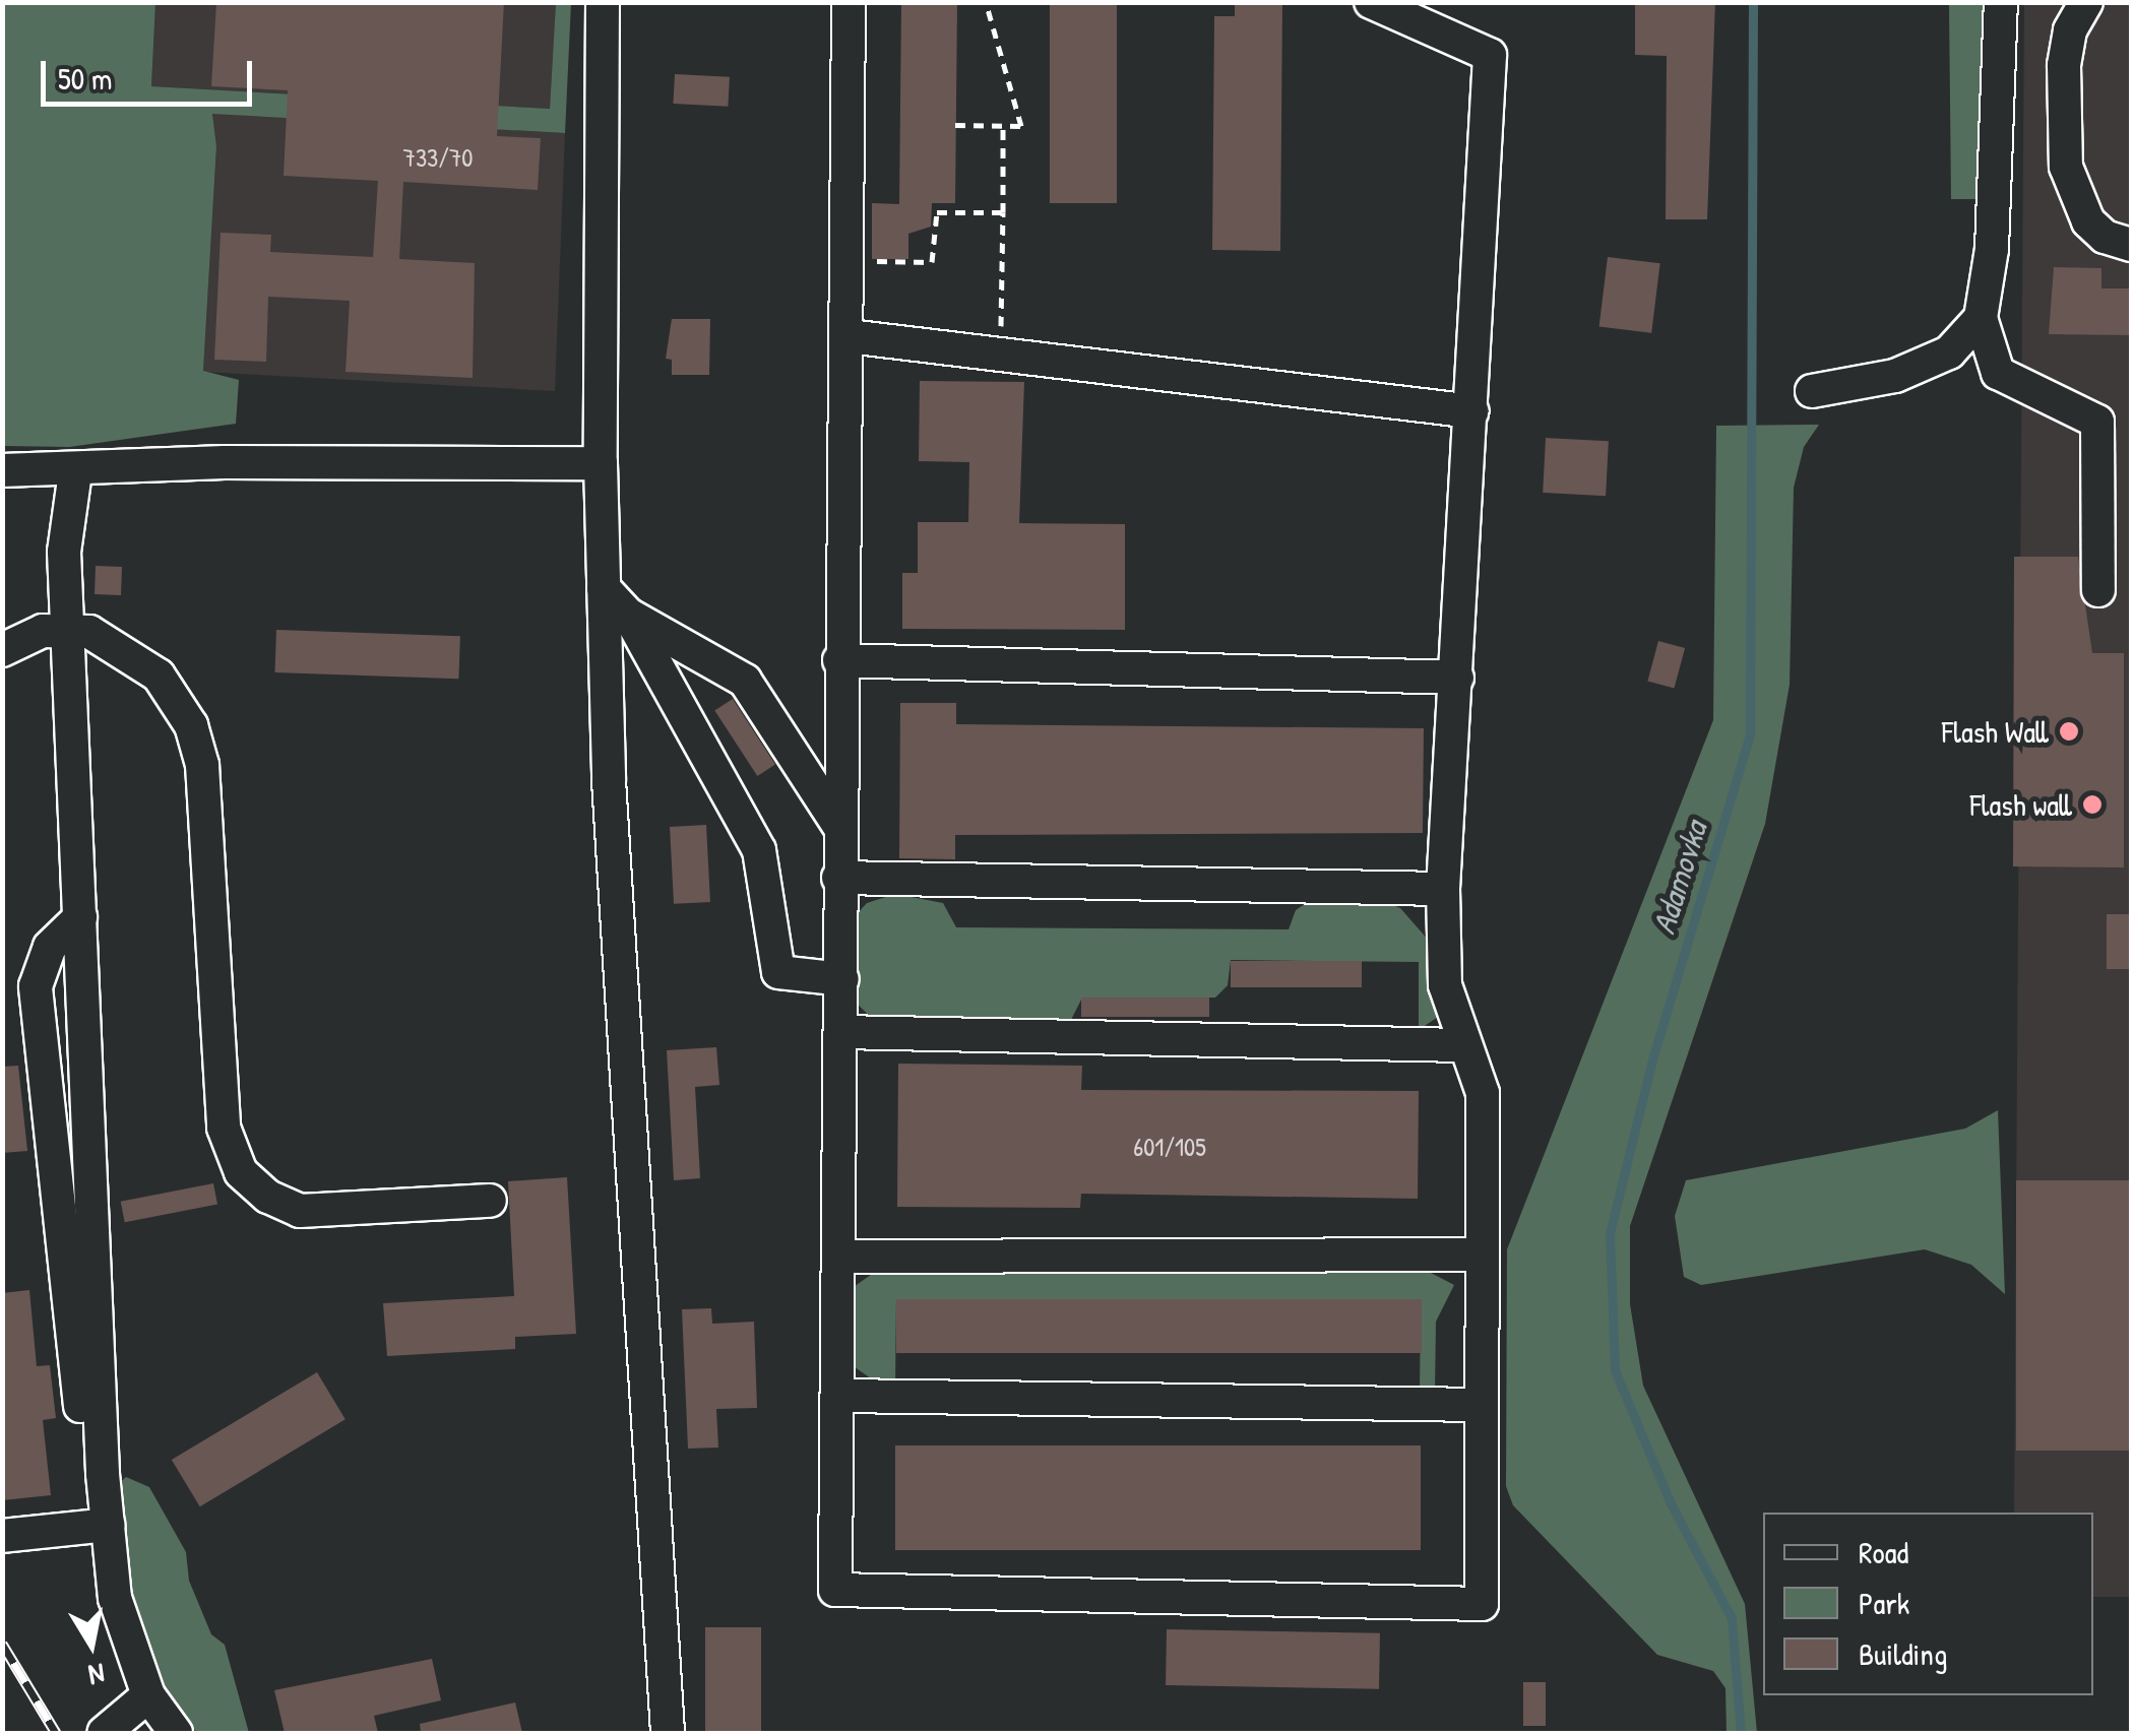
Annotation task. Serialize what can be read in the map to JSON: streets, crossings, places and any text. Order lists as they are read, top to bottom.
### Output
{
  "water": ["Adamovka"],
  "places": ["Flash Wall", "Flash wall"],
  "house_numbers": ["733/70", "601/105"],
  "legend": ["Road", "Park", "Building"],
  "scale_bar": "50 m",
  "north": "bottom"
}
